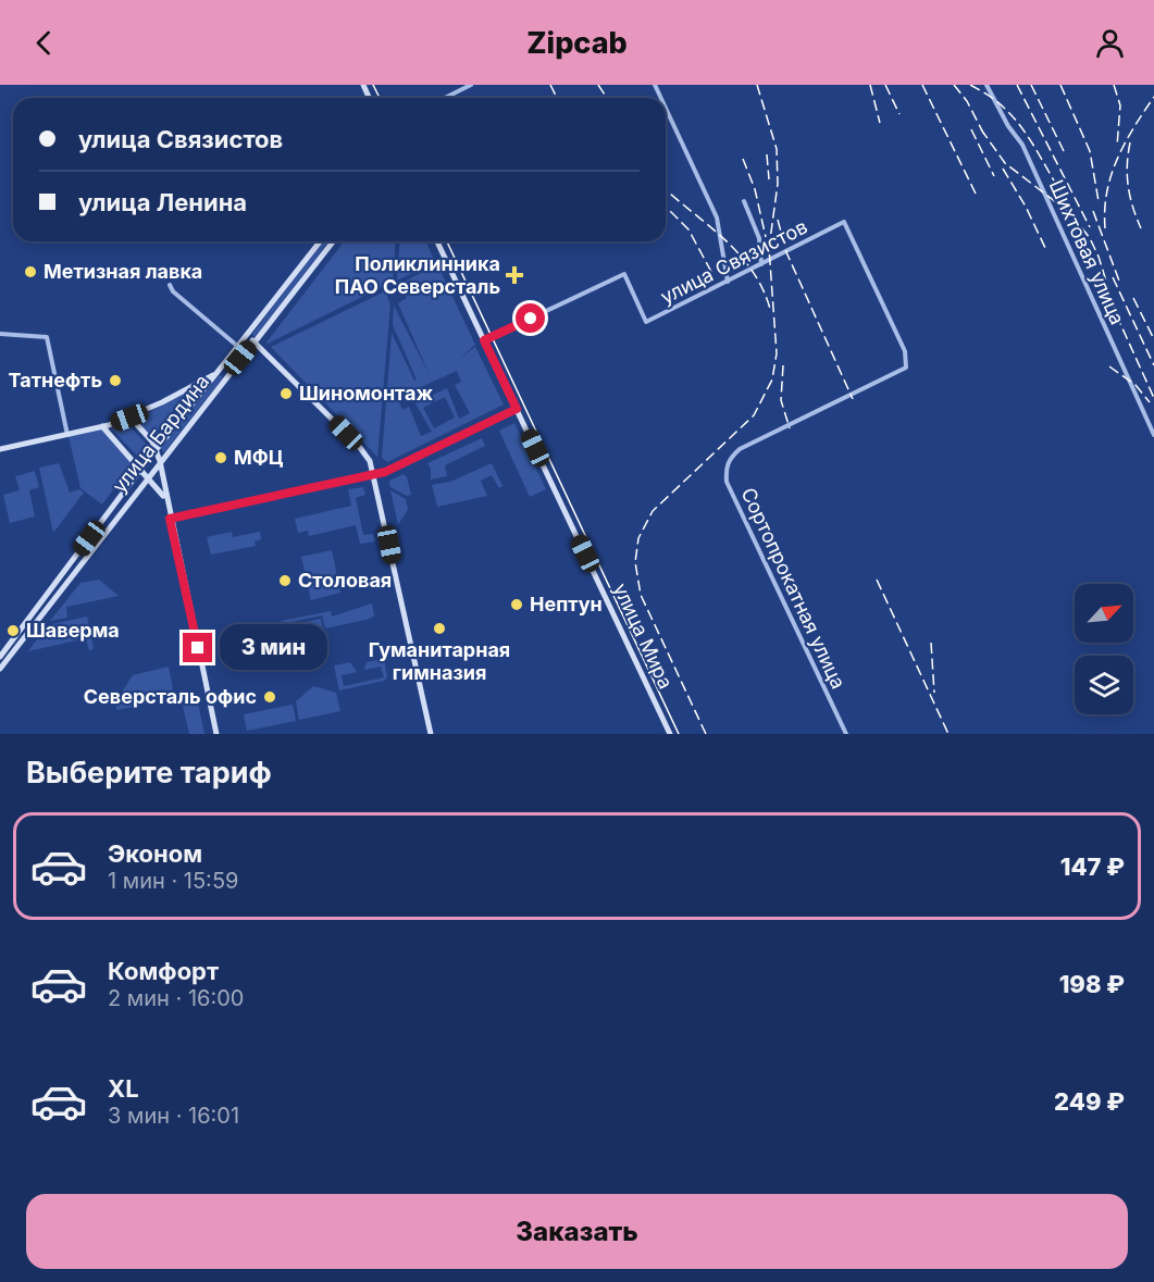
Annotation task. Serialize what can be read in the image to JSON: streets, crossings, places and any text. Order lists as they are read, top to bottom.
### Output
{
  "streets": {
    "main road": ["улица Бардина", "улица Мира"],
    "street": ["Шихтовая улица", "улица Связистов", "Сортопрокатная улица"]
  },
  "crossings": [
    ["улица Связистов", "Сортопрокатная улица"],
    ["улица Связистов", "улица Мира"]
  ],
  "places": {
    "other": [
      "Метизная лавка",
      "Татнефть",
      "Шиномонтаж",
      "МФЦ",
      "Столовая",
      "Нептун",
      "Гуманитарная гимназия",
      "Шаверма",
      "Северсталь офис"
    ],
    "health": ["Поликлинника ПАО Северсталь"]
  },
  "north": "top right",
  "page": {
    "header": "Zipcab",
    "banner": ["улица Связистов", "улица Ленина"],
    "bubble": "3 мин",
    "heading": "Выберите тариф",
    "list": [
      {
        "name": "Эконом",
        "note": "1 мин · 15:59",
        "value": "147 ₽"
      },
      {
        "name": "Комфорт",
        "note": "2 мин · 16:00",
        "value": "198 ₽"
      },
      {
        "name": "XL",
        "note": "3 мин · 16:01",
        "value": "249 ₽"
      }
    ],
    "buttons": "Заказать"
  }
}
